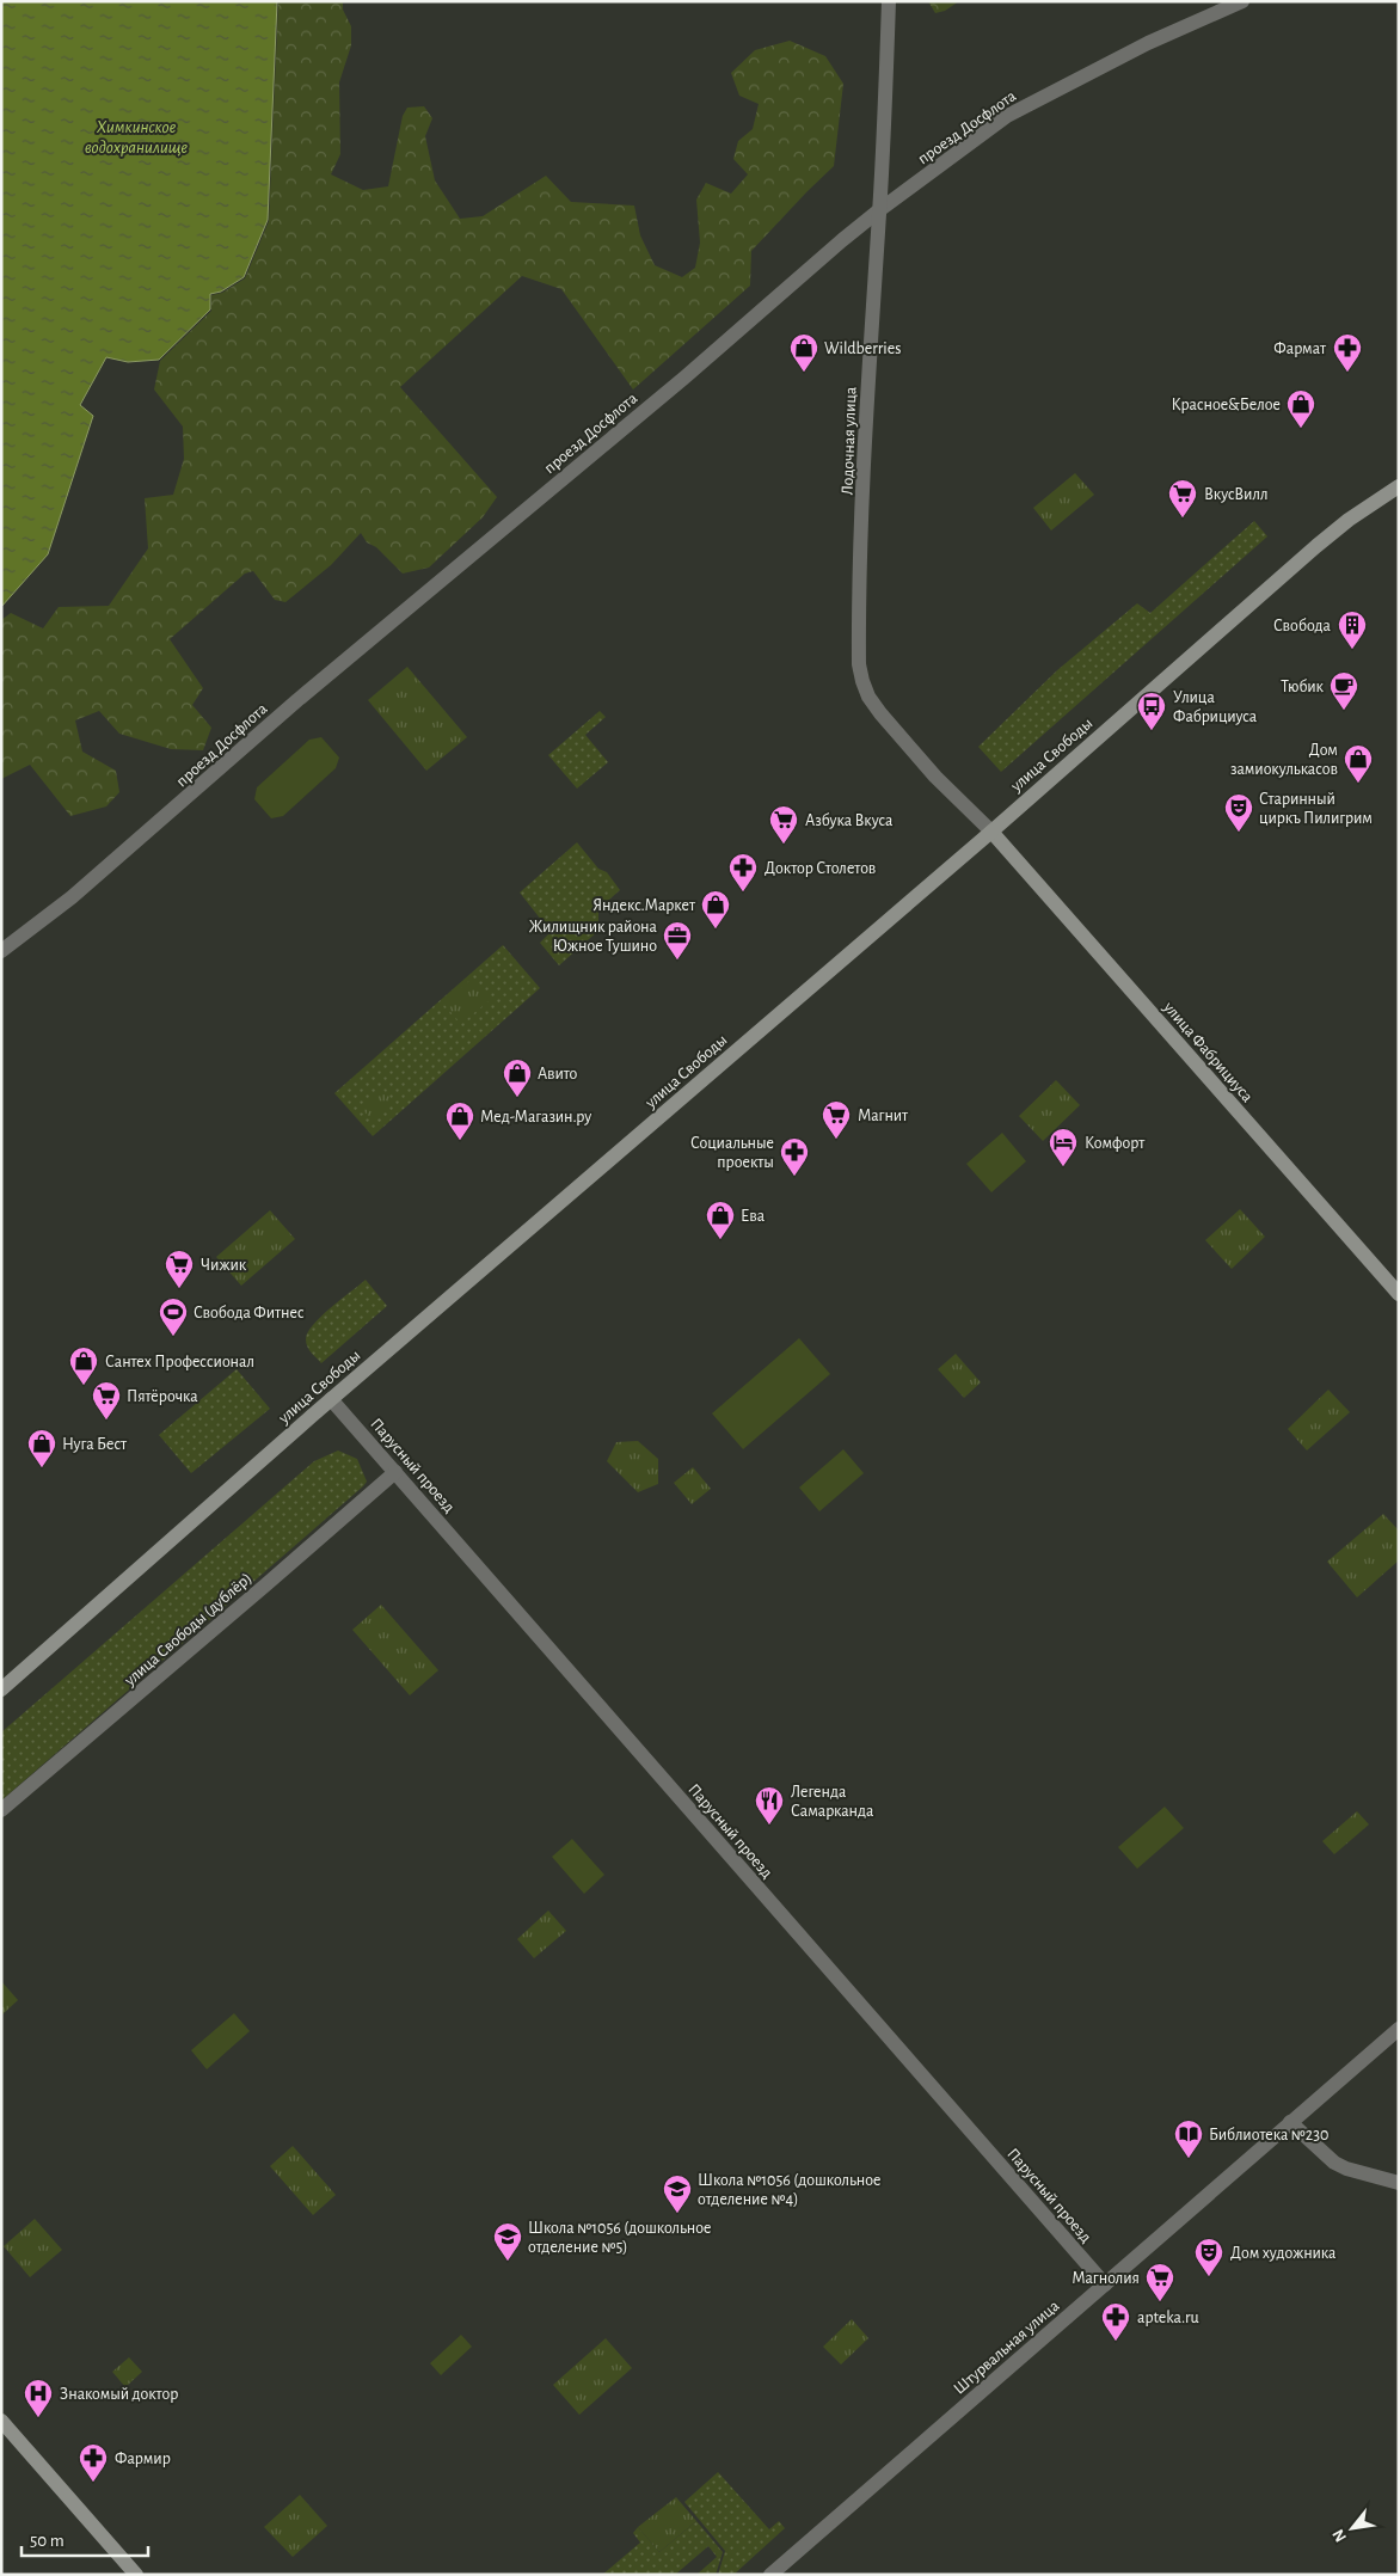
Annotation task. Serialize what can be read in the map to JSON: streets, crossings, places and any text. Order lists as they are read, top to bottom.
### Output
{
  "streets": {
    "main road": ["улица Свободы", "улица Фабрициуса"],
    "street": [
      "проезд Досфлота",
      "Лодочная улица",
      "Парусный проезд",
      "улица Свободы (дублёр)",
      "Штурвальная улица"
    ]
  },
  "crossings": [
    ["проезд Досфлота", "Лодочная улица"],
    ["Лодочная улица", "улица Свободы"],
    ["Лодочная улица", "улица Фабрициуса"],
    ["улица Свободы", "улица Фабрициуса"],
    ["улица Свободы", "Парусный проезд"],
    ["Парусный проезд", "улица Свободы (дублёр)"],
    ["Парусный проезд", "Штурвальная улица"]
  ],
  "water": ["Химкинское водохранилище"],
  "places": {
    "shop": [
      "Wildberries",
      "Красное&Белое",
      "Дом замиокулькасов",
      "Яндекс.Маркет",
      "Авито",
      "Мед-Магазин.ру",
      "Ева",
      "Сантех Профессионал",
      "Нуга Бест"
    ],
    "pharmacy": [
      "Фармат",
      "Доктор Столетов",
      "Социальные проекты",
      "apteka.ru",
      "Фармир"
    ],
    "supermarket": [
      "ВкусВилл",
      "Азбука Вкуса",
      "Магнит",
      "Чижик",
      "Пятёрочка",
      "Магнолия"
    ],
    "building": ["Свобода"],
    "cafe": ["Тюбик"],
    "bus stop": ["Улица Фабрициуса"],
    "theatre": ["Старинный циркъ Пилигрим", "Дом художника"],
    "office": ["Жилищник района Южное Тушино"],
    "hotel": ["Комфорт"],
    "sports": ["Свобода Фитнес"],
    "restaurant": ["Легенда Самарканда"],
    "library": ["Библиотека №230"],
    "school or university": ["Школа №1056 (дошкольное отделение №4)", "Школа №1056 (дошкольное отделение №5)"],
    "hospital": ["Знакомый доктор"]
  },
  "scale_bar": "50 m",
  "north": "bottom left"
}
